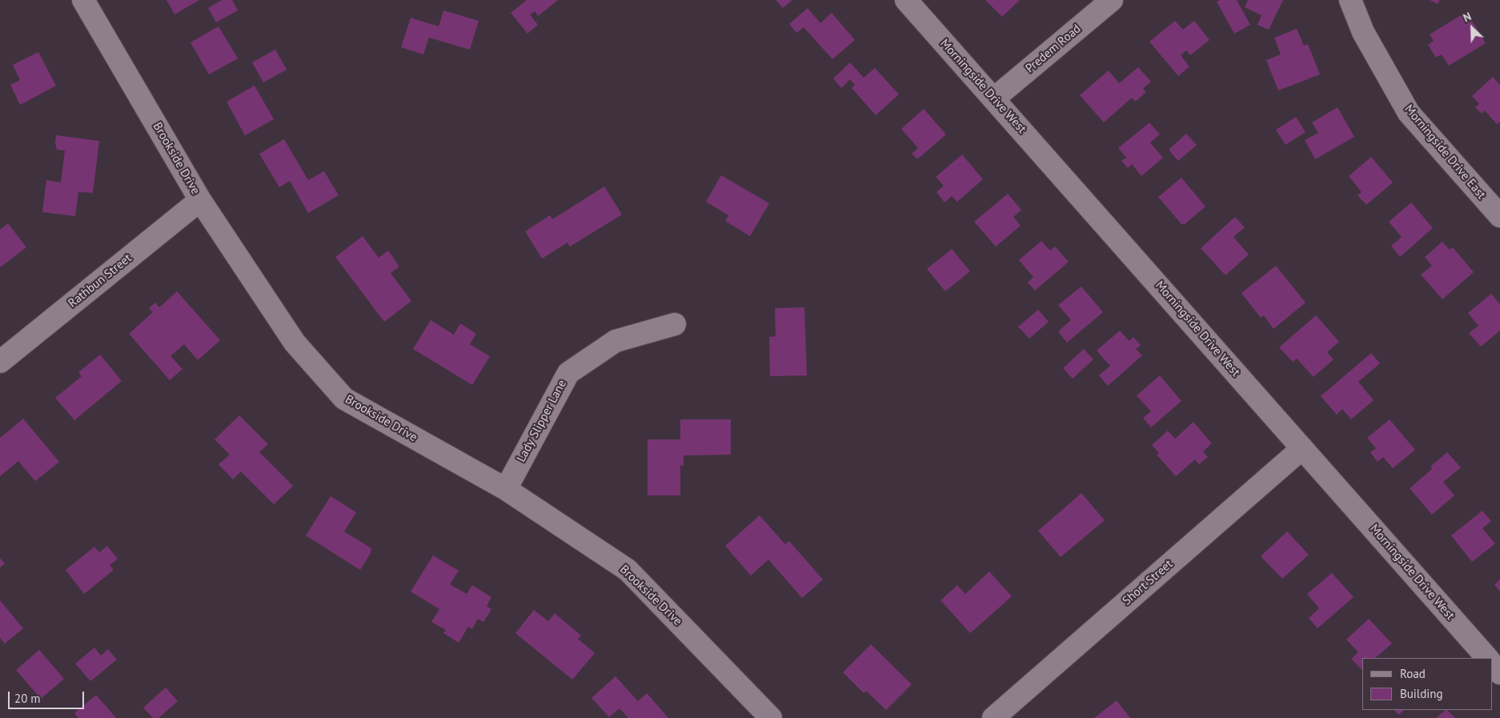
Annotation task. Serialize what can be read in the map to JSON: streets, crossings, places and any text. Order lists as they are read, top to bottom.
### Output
{
  "streets": {
    "street": [
      "Predem Road",
      "Morningside Drive West",
      "Morningside Drive East",
      "Brookside Drive",
      "Rathbun Street",
      "Lady Slipper Lane",
      "Short Street"
    ]
  },
  "crossings": [
    ["Predem Road", "Morningside Drive West"],
    ["Morningside Drive West", "Short Street"],
    ["Brookside Drive", "Rathbun Street"],
    ["Brookside Drive", "Lady Slipper Lane"]
  ],
  "legend": ["Road", "Building"],
  "scale_bar": "20 m",
  "north": "top left"
}
